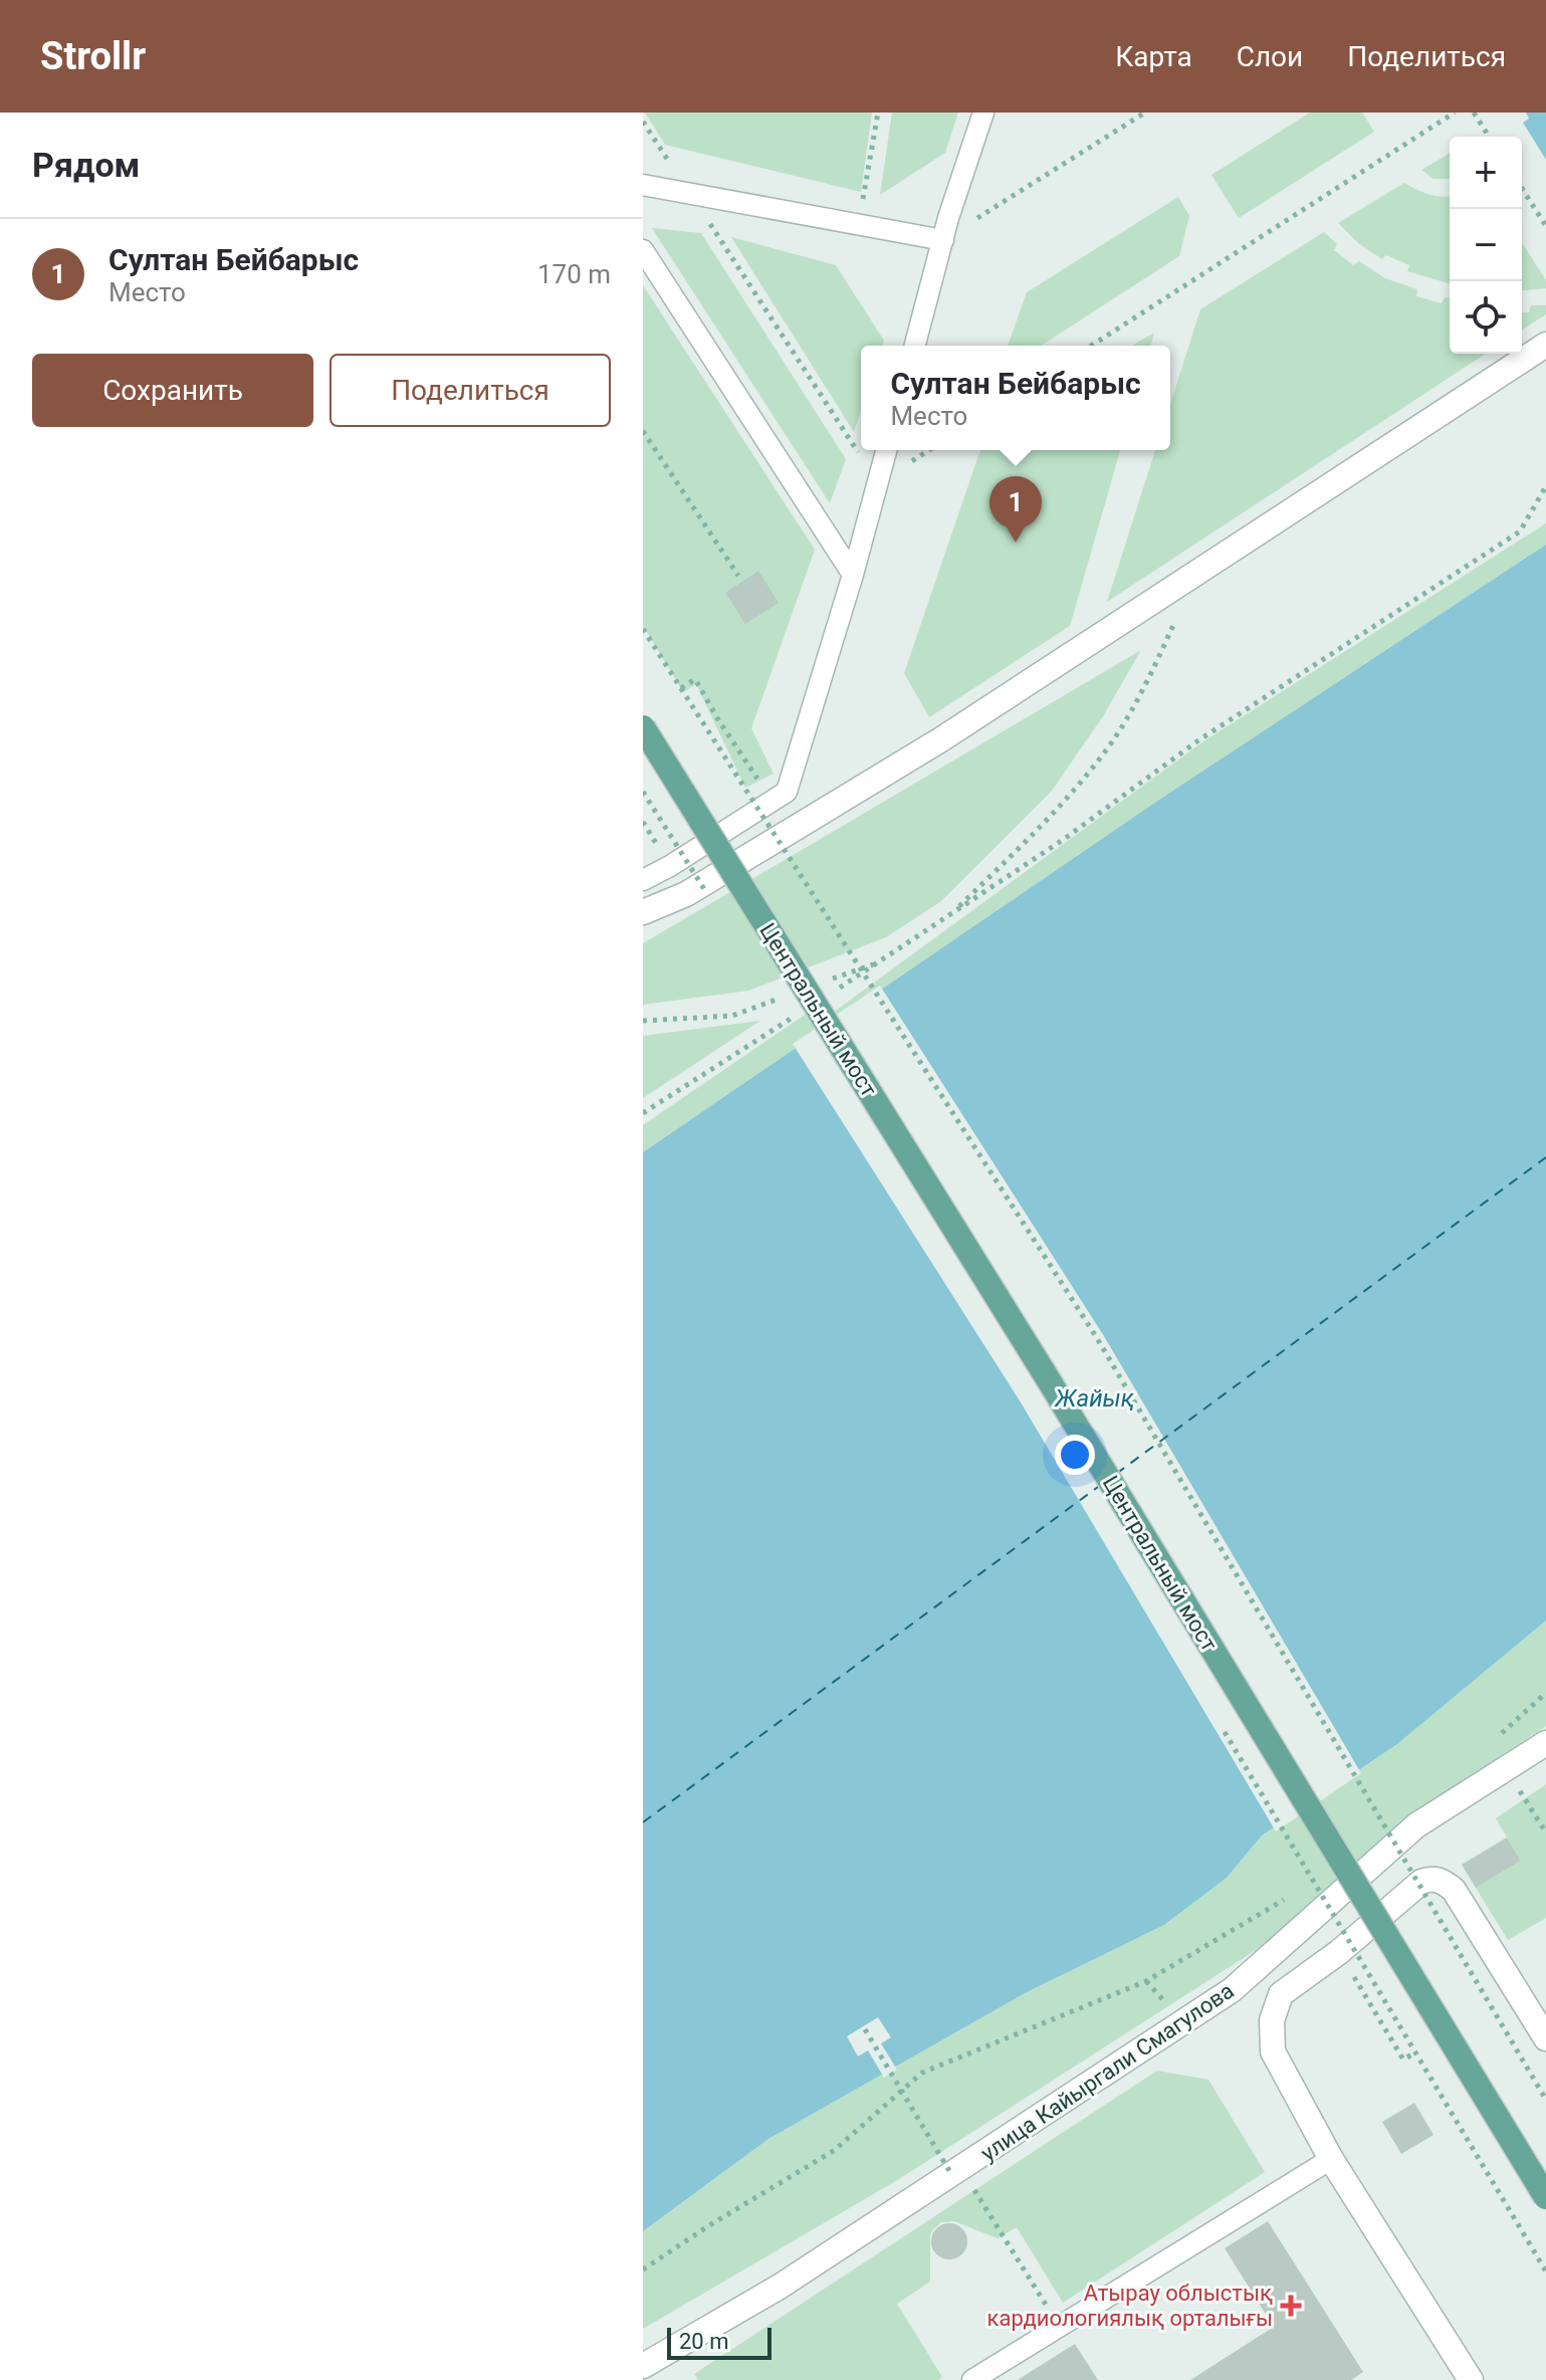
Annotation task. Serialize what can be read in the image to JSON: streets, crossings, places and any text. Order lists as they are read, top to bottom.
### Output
{
  "streets": {
    "main road": ["Центральный мост"],
    "street": ["улица Кайыргали Смагулова"]
  },
  "water": ["Жайық"],
  "places": {
    "health": ["Атырау облыстық кардиологиялық орталығы"]
  },
  "scale_bar": "20 m",
  "page": {
    "header": "Strollr",
    "nav": ["Карта", "Слои", "Поделиться"],
    "heading": "Рядом",
    "map_buttons": ["+", "−"],
    "list": [
      {
        "mark": "1",
        "name": "Султан Бейбарыс",
        "note": "Место",
        "value": "170 m"
      }
    ],
    "buttons": ["Сохранить", "Поделиться"],
    "popup": ["Султан Бейбарыс", "Место"],
    "pins": "1",
    "scale": "20 m"
  }
}
